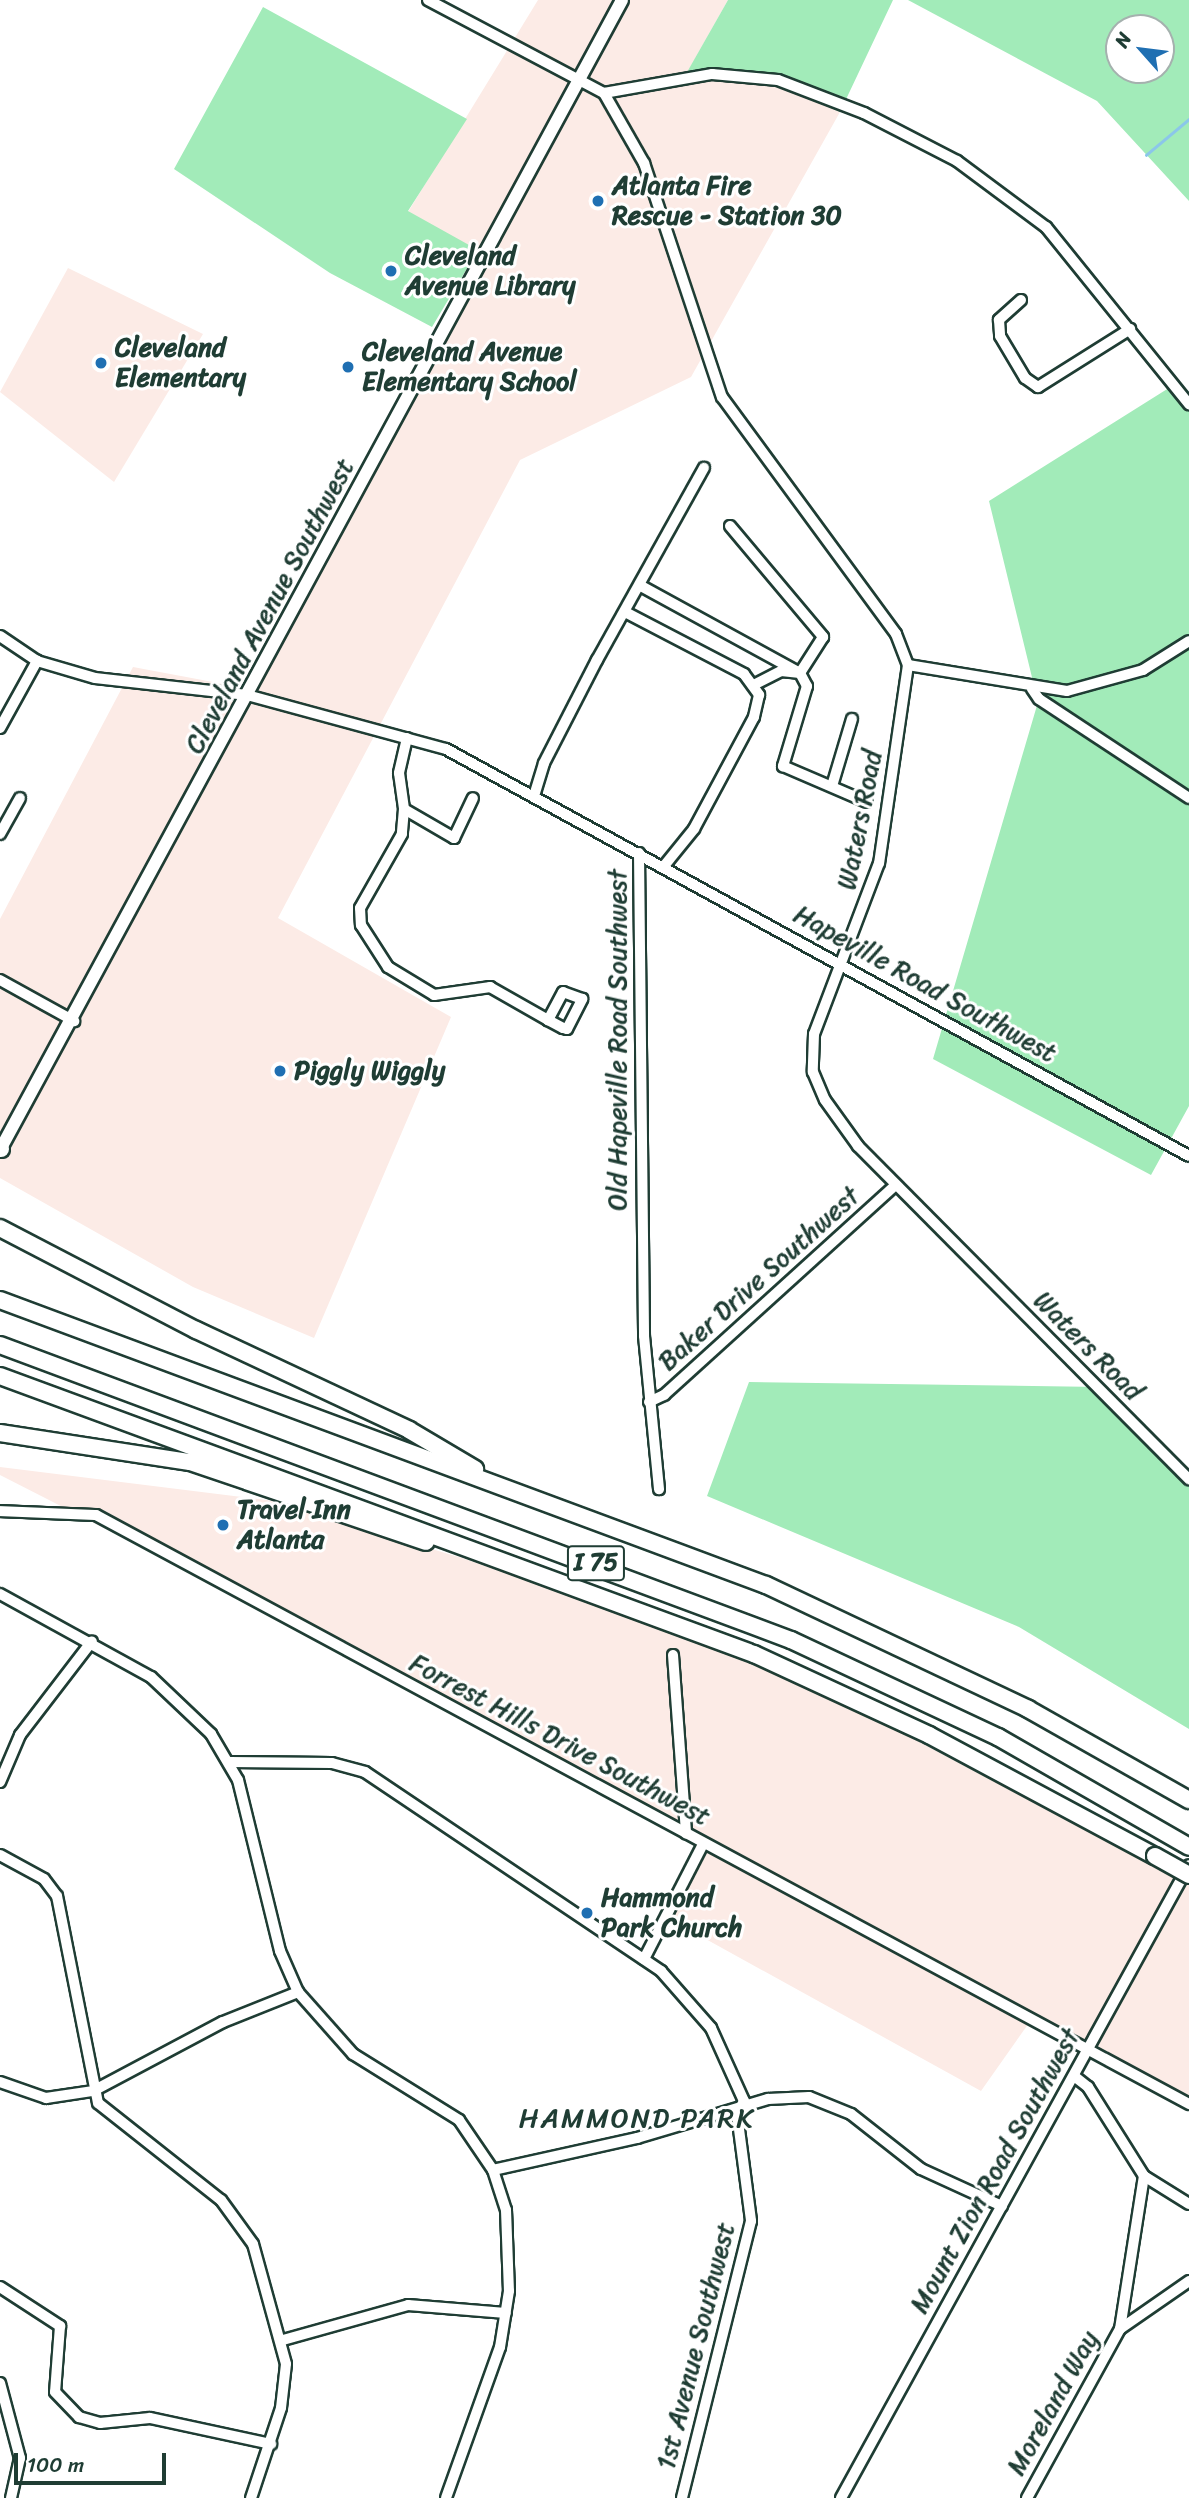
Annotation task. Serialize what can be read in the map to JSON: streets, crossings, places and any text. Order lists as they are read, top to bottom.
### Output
{
  "streets": {
    "highway": ["I 75"],
    "main road": ["Cleveland Avenue Southwest"],
    "street": [
      "Waters Road",
      "Hapeville Road Southwest",
      "Old Hapeville Road Southwest",
      "Baker Drive Southwest",
      "Forrest Hills Drive Southwest",
      "Mount Zion Road Southwest",
      "1st Avenue Southwest",
      "Moreland Way"
    ]
  },
  "crossings": [
    ["Cleveland Avenue Southwest", "Old Hapeville Road Southwest"],
    ["Waters Road", "Hapeville Road Southwest"],
    ["Waters Road", "Baker Drive Southwest"],
    ["Hapeville Road Southwest", "Old Hapeville Road Southwest"],
    ["Old Hapeville Road Southwest", "Baker Drive Southwest"],
    ["Forrest Hills Drive Southwest", "Mount Zion Road Southwest"]
  ],
  "districts": ["HAMMOND PARK"],
  "places": [
    "Atlanta Fire Rescue - Station 30",
    "Cleveland Avenue Library",
    "Cleveland Elementary",
    "Cleveland Avenue Elementary School",
    "Piggly Wiggly",
    "Travel Inn Atlanta",
    "Hammond Park Church"
  ],
  "scale_bar": "100 m",
  "north": "top left"
}
